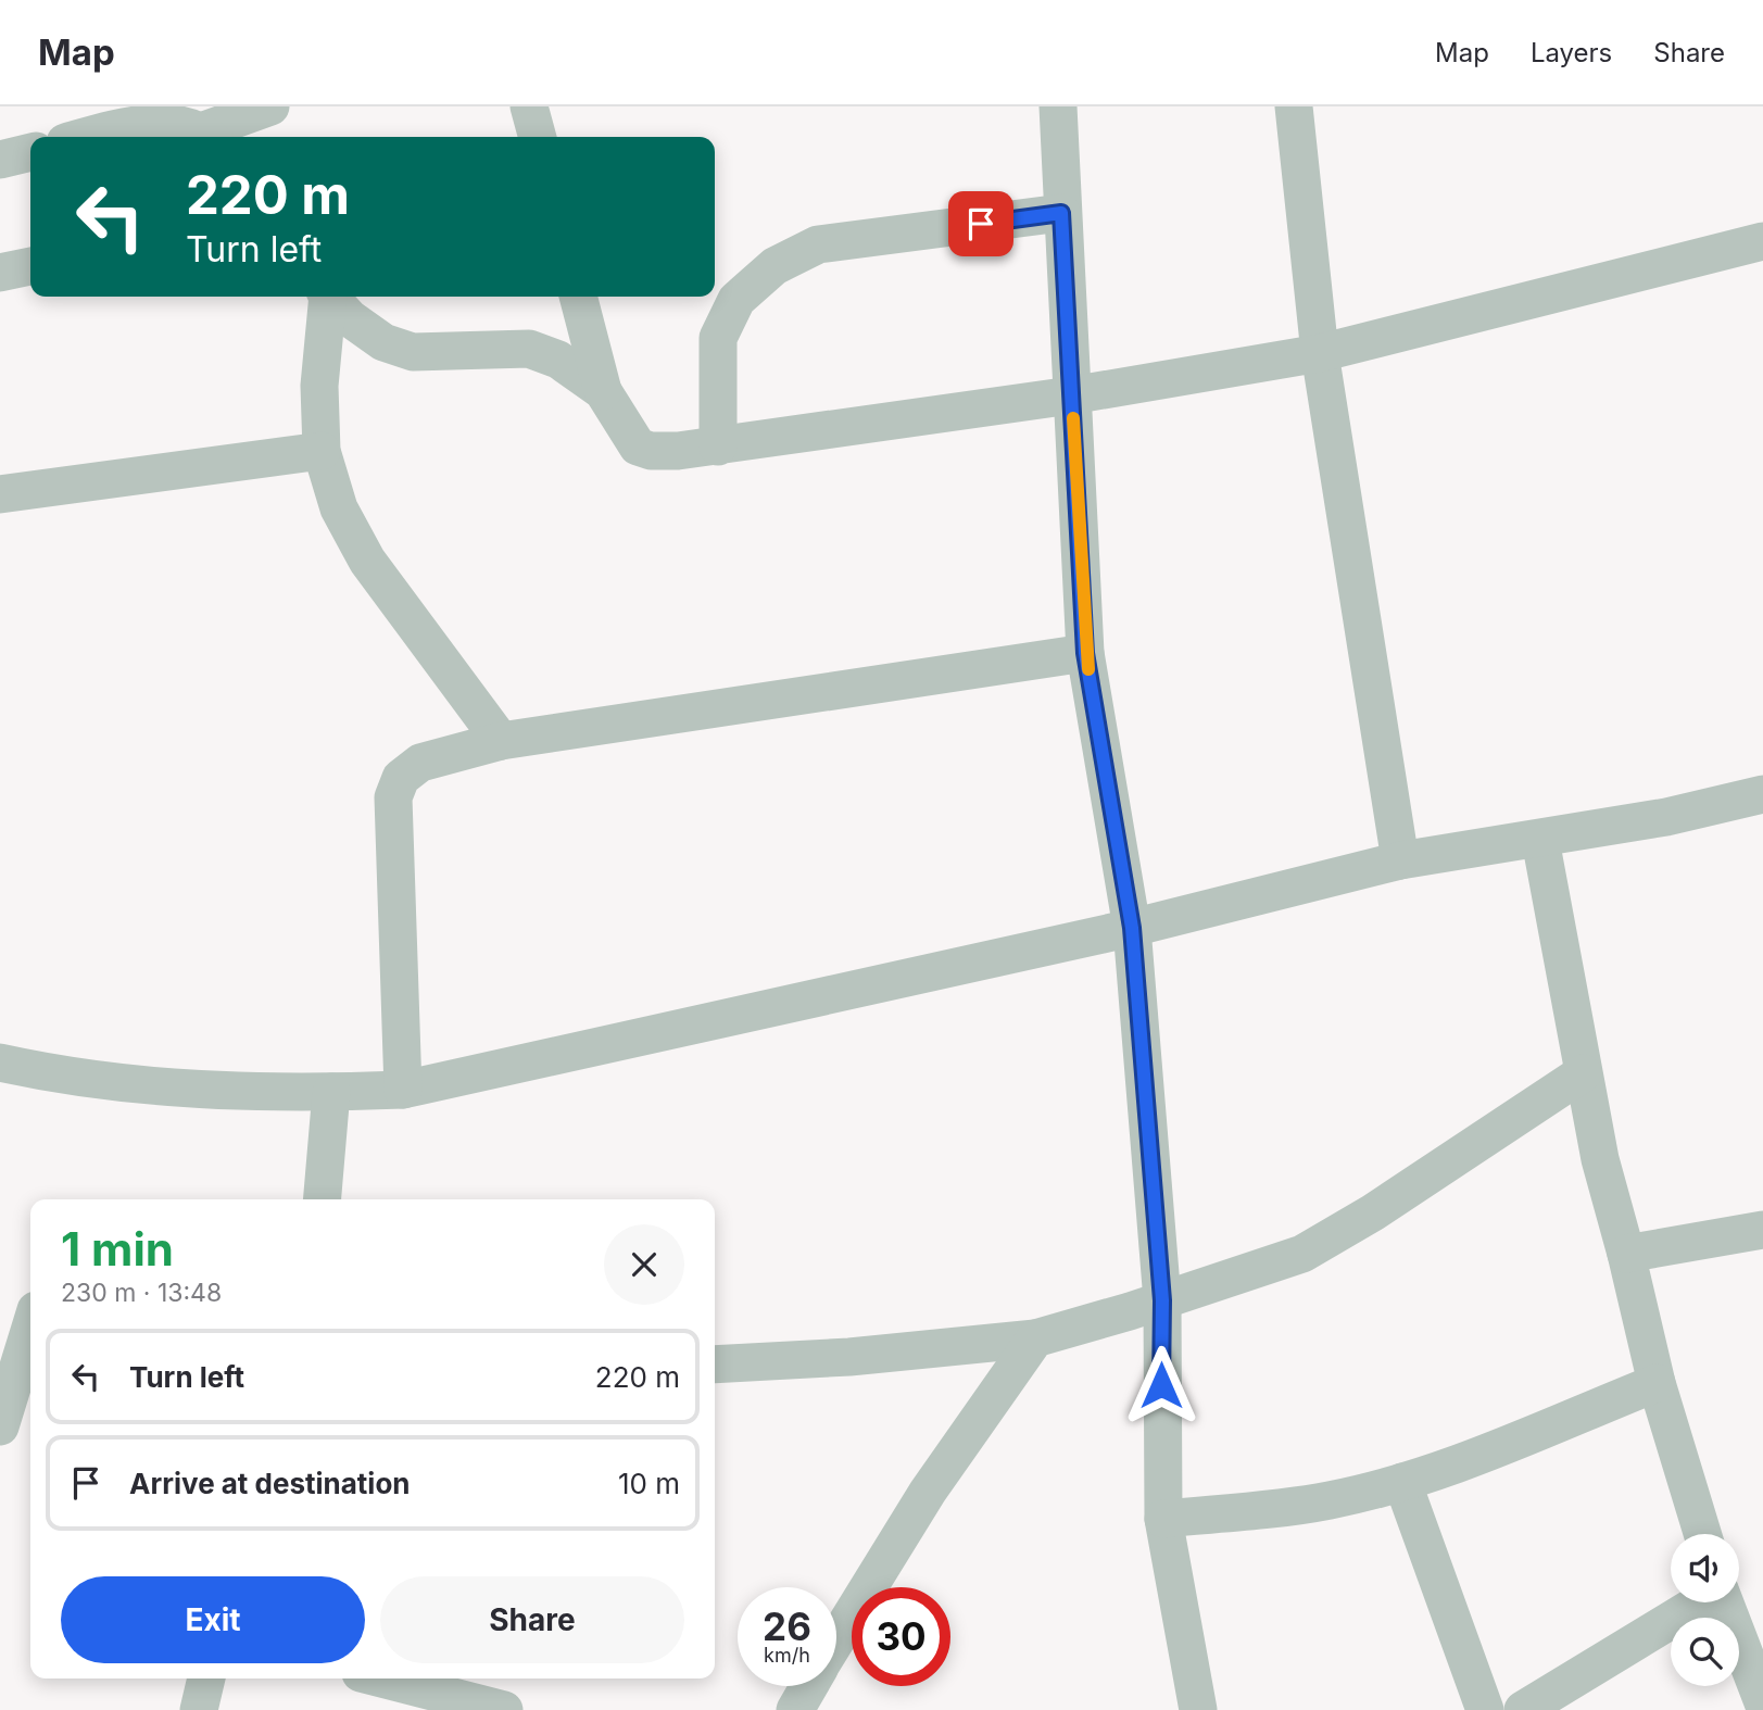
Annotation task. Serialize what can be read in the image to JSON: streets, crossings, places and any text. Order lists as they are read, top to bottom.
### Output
{
  "page": {
    "header": "Map",
    "nav": ["Map", "Layers", "Share"],
    "turn": ["220 m", "Turn left"],
    "heading": ["1 min", "230 m · 13:48"],
    "list": [
      {
        "name": "Turn left",
        "value": "220 m"
      },
      {
        "name": "Arrive at destination",
        "value": "10 m"
      }
    ],
    "buttons": ["Exit", "Share"],
    "speed": "26 km/h",
    "limit": "30"
  }
}
